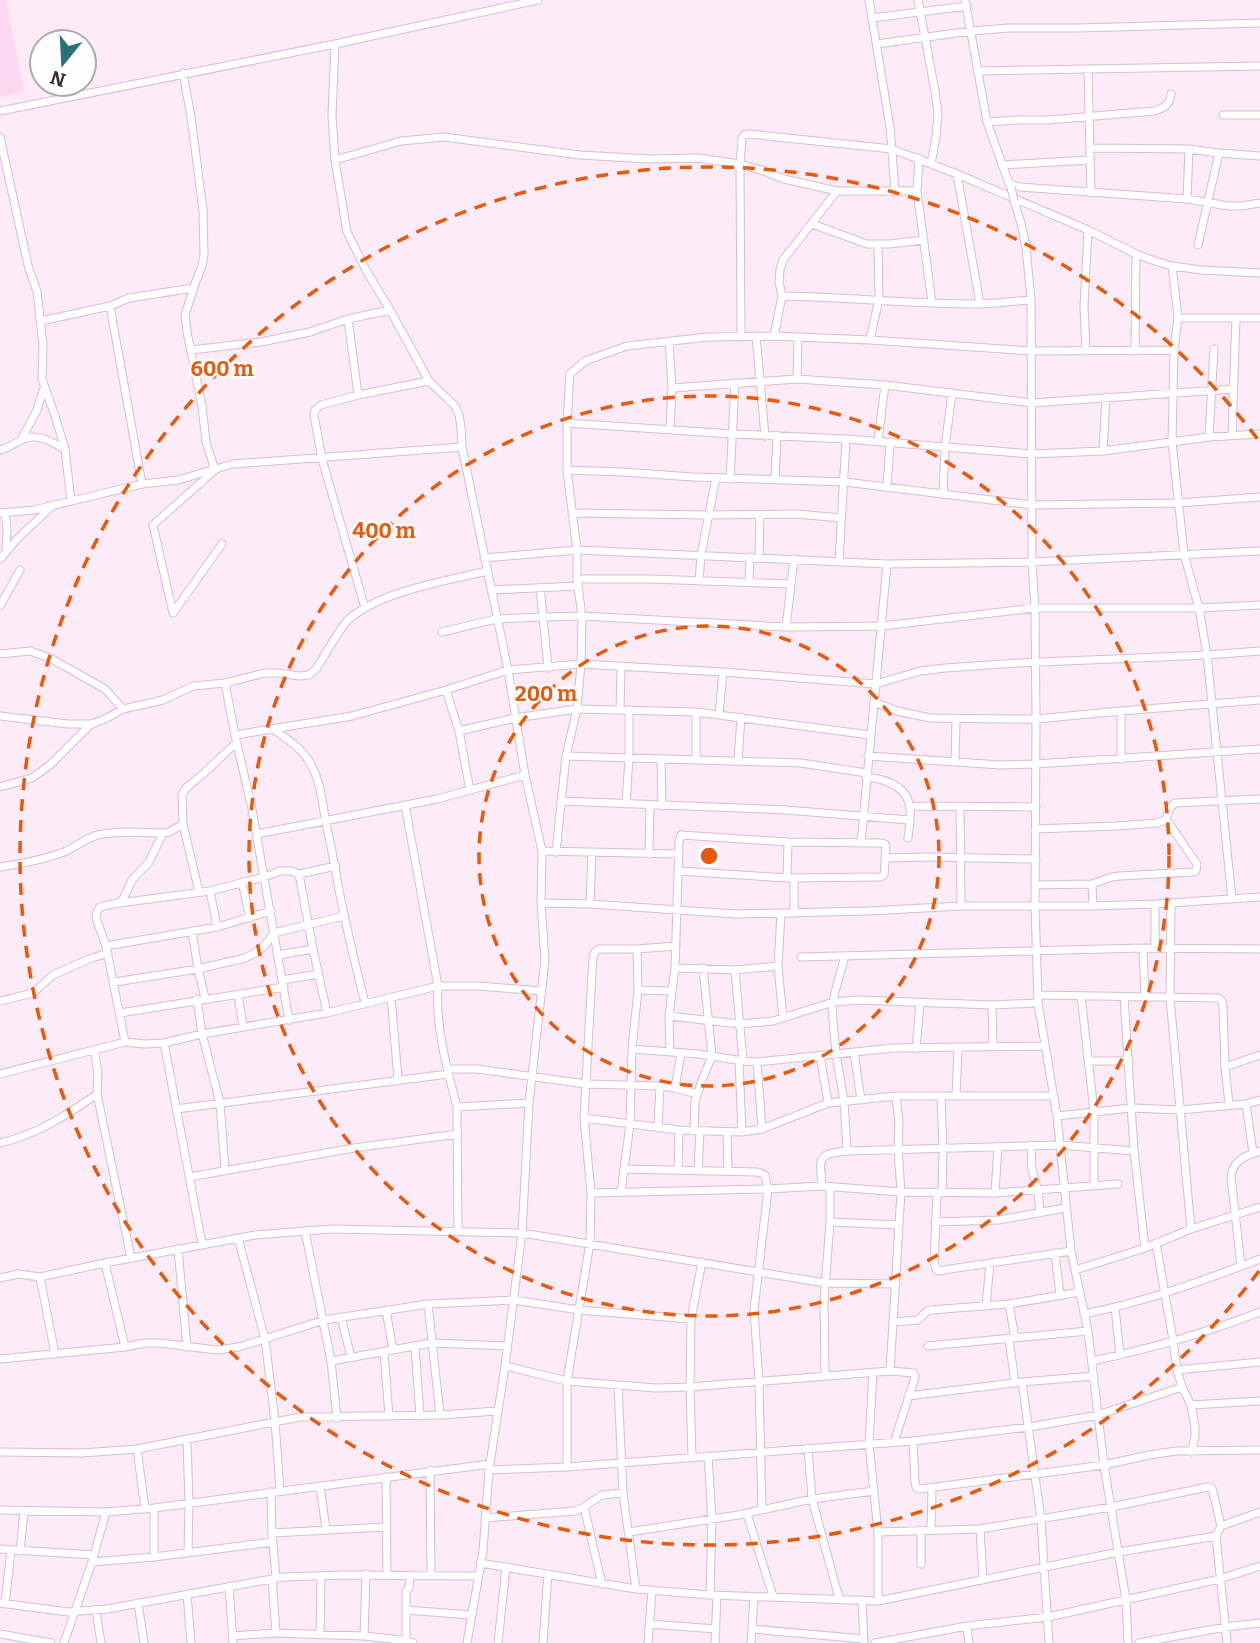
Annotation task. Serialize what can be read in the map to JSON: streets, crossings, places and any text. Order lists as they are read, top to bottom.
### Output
{
  "north": "bottom",
  "rings": ["600 m", "400 m", "200 m"]
}
